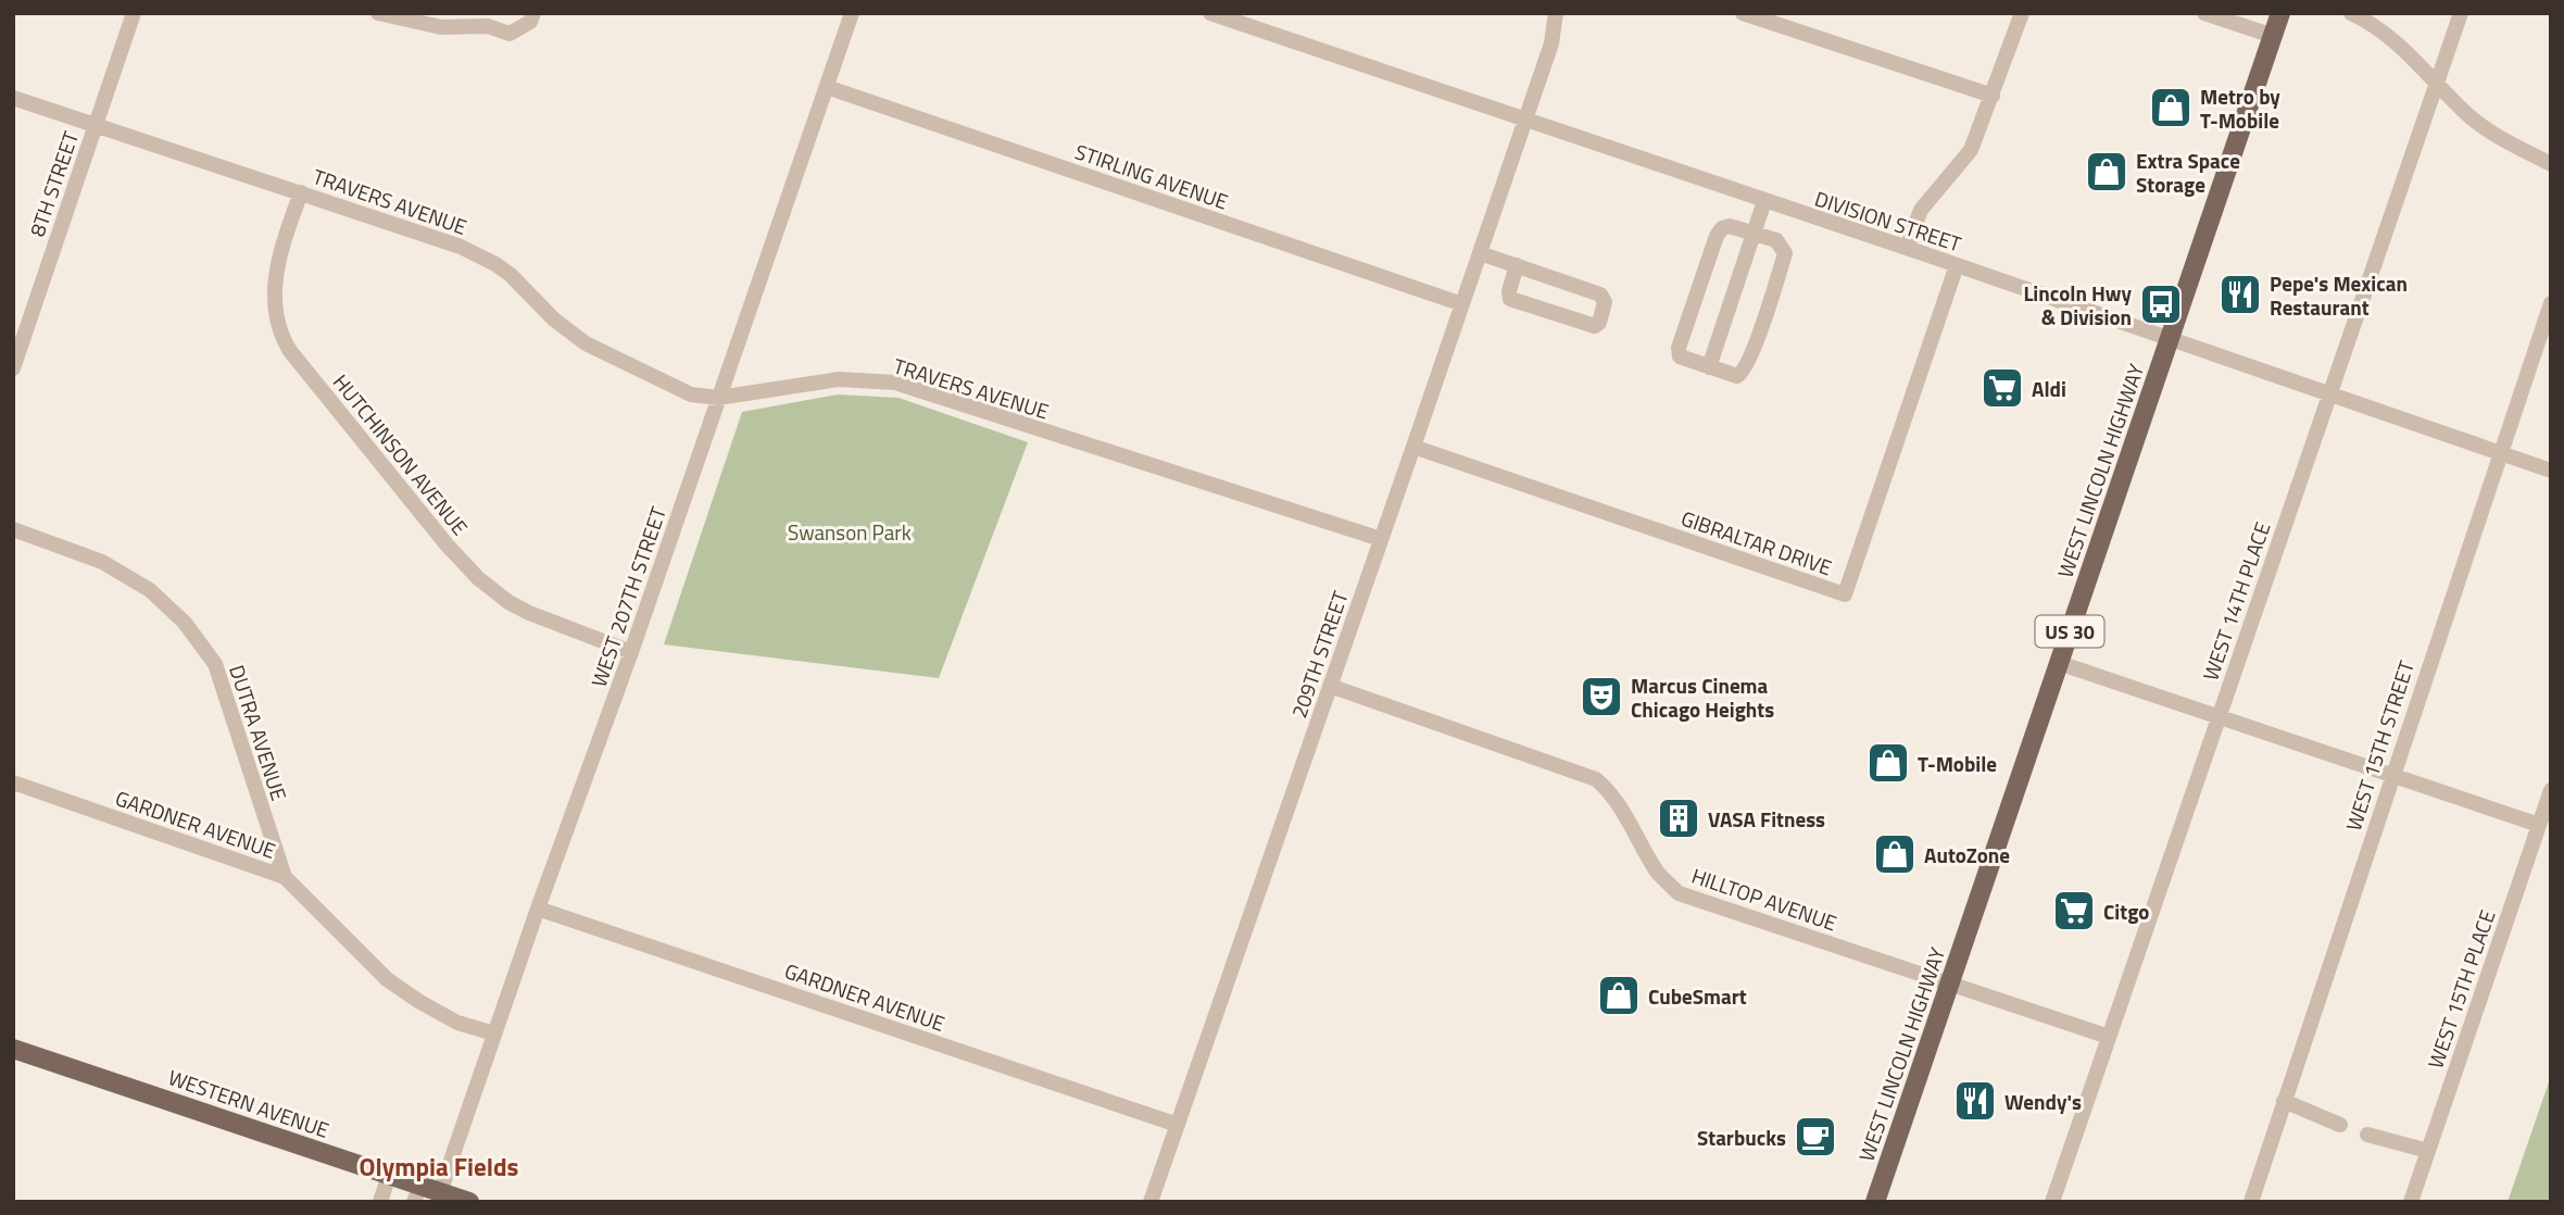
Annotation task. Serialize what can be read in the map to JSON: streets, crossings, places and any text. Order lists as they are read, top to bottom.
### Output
{
  "streets": {
    "main road": ["WEST LINCOLN HIGHWAY", "US 30", "WESTERN AVENUE"],
    "street": [
      "STIRLING AVENUE",
      "8TH STREET",
      "TRAVERS AVENUE",
      "DIVISION STREET",
      "HUTCHINSON AVENUE",
      "GIBRALTAR DRIVE",
      "WEST 207TH STREET",
      "WEST 14TH PLACE",
      "209TH STREET",
      "DUTRA AVENUE",
      "WEST 15TH STREET",
      "GARDNER AVENUE",
      "HILLTOP AVENUE",
      "WEST 15TH PLACE"
    ]
  },
  "crossings": [
    ["STIRLING AVENUE", "WEST 207TH STREET"],
    ["STIRLING AVENUE", "209TH STREET"],
    ["8TH STREET", "TRAVERS AVENUE"],
    ["TRAVERS AVENUE", "HUTCHINSON AVENUE"],
    ["TRAVERS AVENUE", "WEST 207TH STREET"],
    ["TRAVERS AVENUE", "209TH STREET"],
    ["DIVISION STREET", "WEST LINCOLN HIGHWAY"],
    ["DIVISION STREET", "GIBRALTAR DRIVE"],
    ["DIVISION STREET", "WEST 14TH PLACE"],
    ["DIVISION STREET", "209TH STREET"],
    ["DIVISION STREET", "WEST 15TH STREET"],
    ["HUTCHINSON AVENUE", "WEST 207TH STREET"],
    ["WEST LINCOLN HIGHWAY", "HILLTOP AVENUE"],
    ["GIBRALTAR DRIVE", "209TH STREET"],
    ["WEST 207TH STREET", "GARDNER AVENUE"],
    ["WEST 207TH STREET", "WESTERN AVENUE"],
    ["WEST 14TH PLACE", "HILLTOP AVENUE"],
    ["209TH STREET", "GARDNER AVENUE"],
    ["209TH STREET", "HILLTOP AVENUE"],
    ["DUTRA AVENUE", "GARDNER AVENUE"]
  ],
  "districts": ["Olympia Fields"],
  "parks": ["Swanson Park"],
  "places": {
    "shop": [
      "Metro by T-Mobile",
      "Extra Space Storage",
      "T-Mobile",
      "AutoZone",
      "CubeSmart"
    ],
    "restaurant": ["Pepe's Mexican Restaurant", "Wendy's"],
    "bus stop": ["Lincoln Hwy & Division"],
    "supermarket": ["Aldi", "Citgo"],
    "theatre": ["Marcus Cinema Chicago Heights"],
    "building": ["VASA Fitness"],
    "cafe": ["Starbucks"]
  }
}
